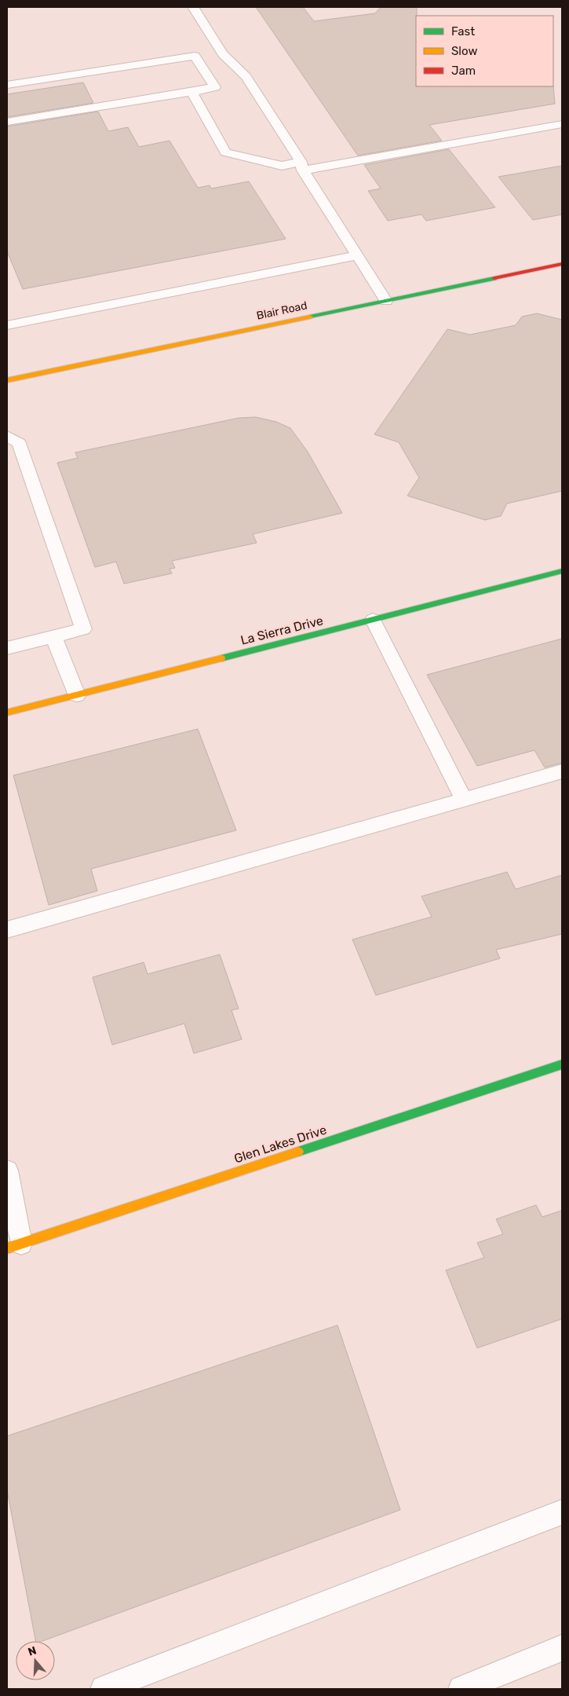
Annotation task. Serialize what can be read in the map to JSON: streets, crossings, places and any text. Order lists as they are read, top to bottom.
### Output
{
  "streets": {
    "street": ["Blair Road", "La Sierra Drive", "Glen Lakes Drive"]
  },
  "legend": ["Fast", "Slow", "Jam"],
  "north": "top"
}
